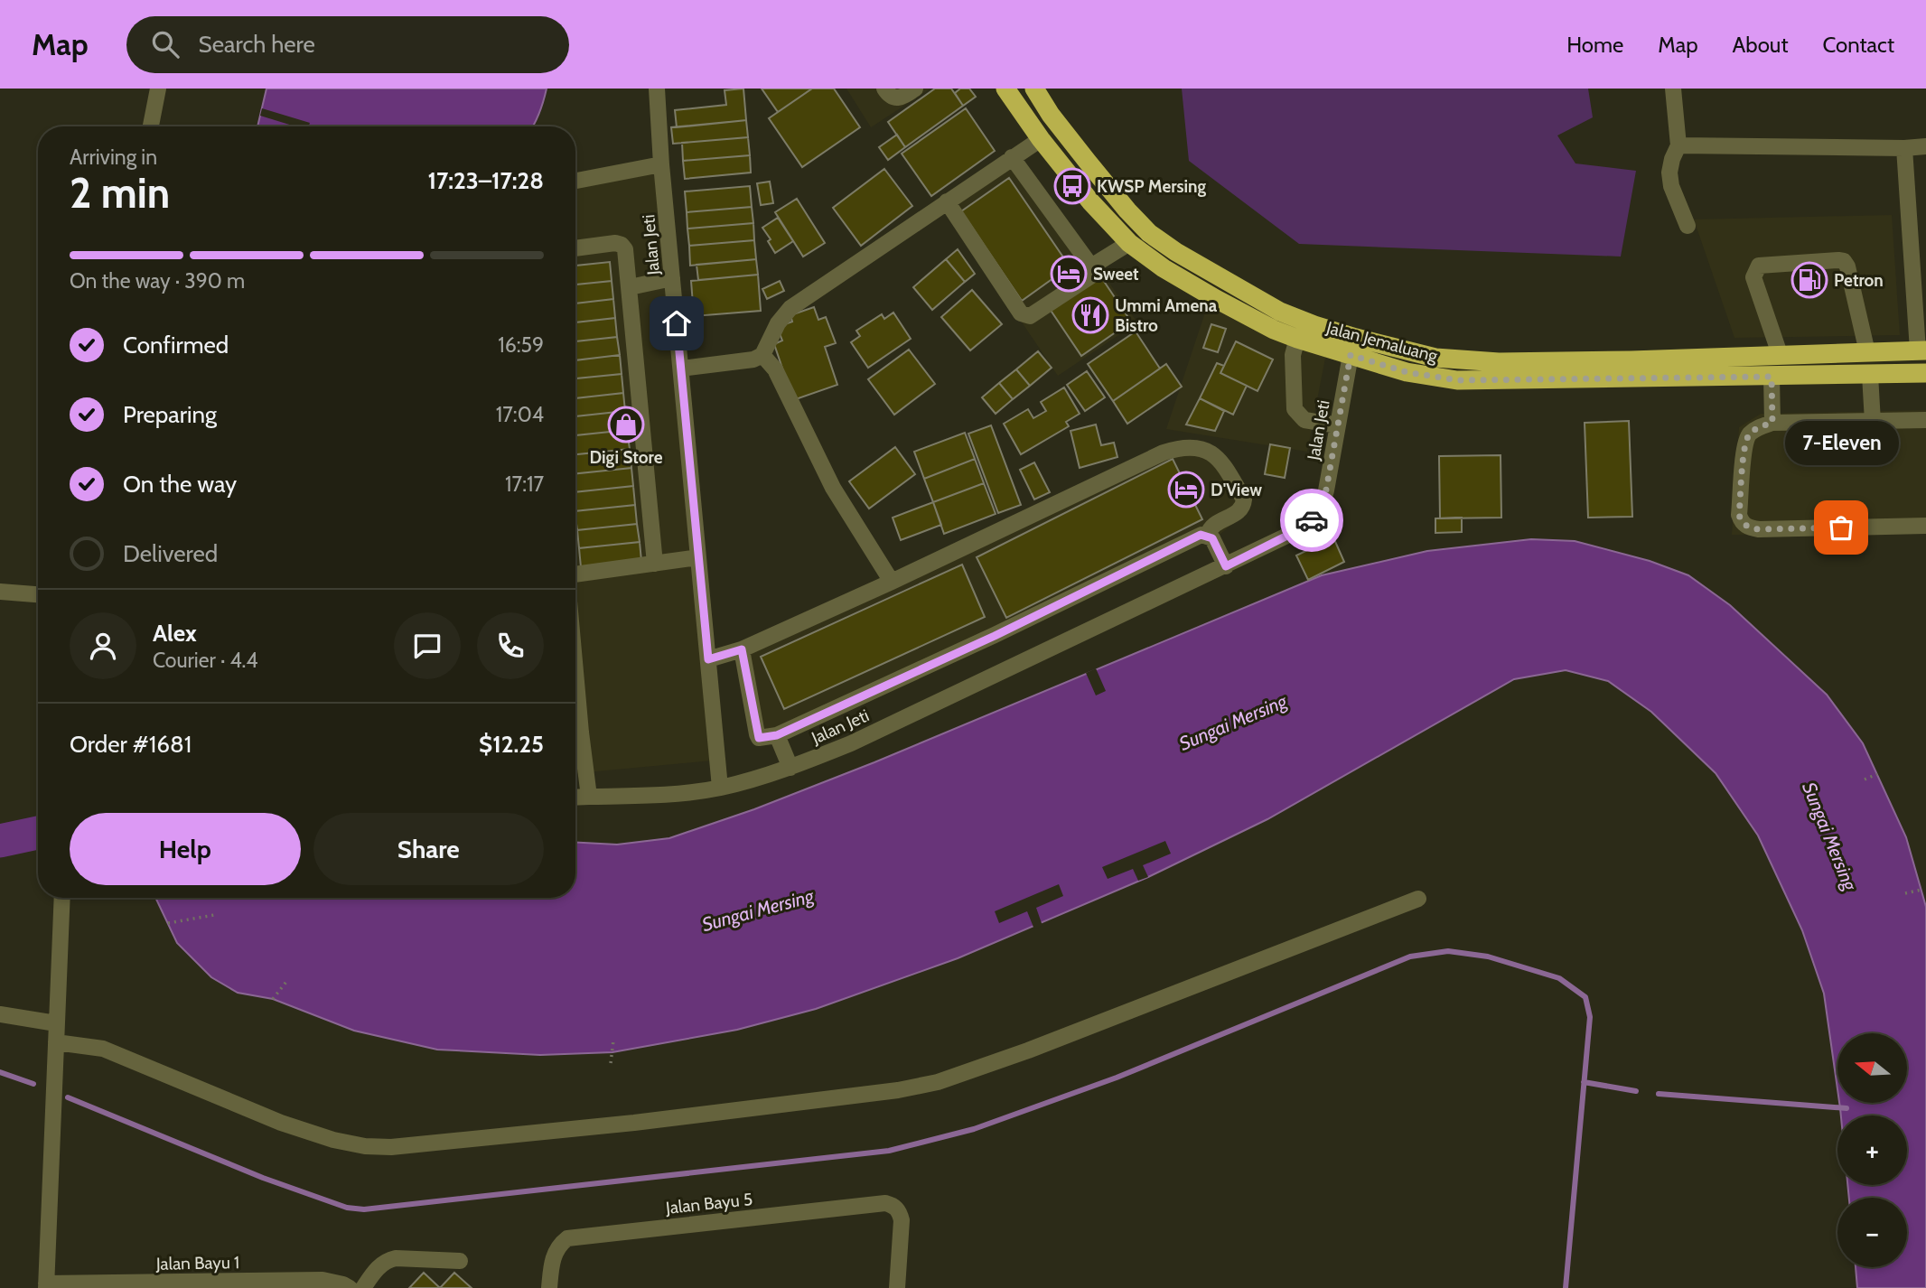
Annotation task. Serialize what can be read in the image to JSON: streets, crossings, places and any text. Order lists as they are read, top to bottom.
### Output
{
  "streets": {
    "highway": ["Jalan Jemaluang"],
    "street": ["Jalan Jeti", "Jalan Bayu 5", "Jalan Bayu 1"]
  },
  "crossings": [
    ["Jalan Jeti", "Jalan Jemaluang"]
  ],
  "water": ["Sungai Mersing"],
  "places": {
    "bus stop": ["KWSP Mersing"],
    "hotel": ["Sweet", "D'View"],
    "fuel station": ["Petron"],
    "restaurant": ["Ummi Amena Bistro"],
    "shop": ["Digi Store"],
    "other": ["7-Eleven"]
  },
  "north": "left",
  "page": {
    "header": "Map",
    "search": "Search here",
    "nav": [
      "Home",
      "Map",
      "About",
      "Contact"
    ],
    "heading": ["2 min", "Arriving in", "17:23–17:28"],
    "panel": [
      "Alex",
      "Courier · 4.4",
      "Order #1681",
      "$12.25"
    ],
    "bar": "On the way · 390 m",
    "list": [
      ["Confirmed", "16:59"],
      ["Preparing", "17:04"],
      ["On the way", "17:17"],
      "Delivered"
    ],
    "bubble": "7-Eleven",
    "buttons": ["Help", "Share"],
    "map_buttons": ["+", "−"]
  }
}
